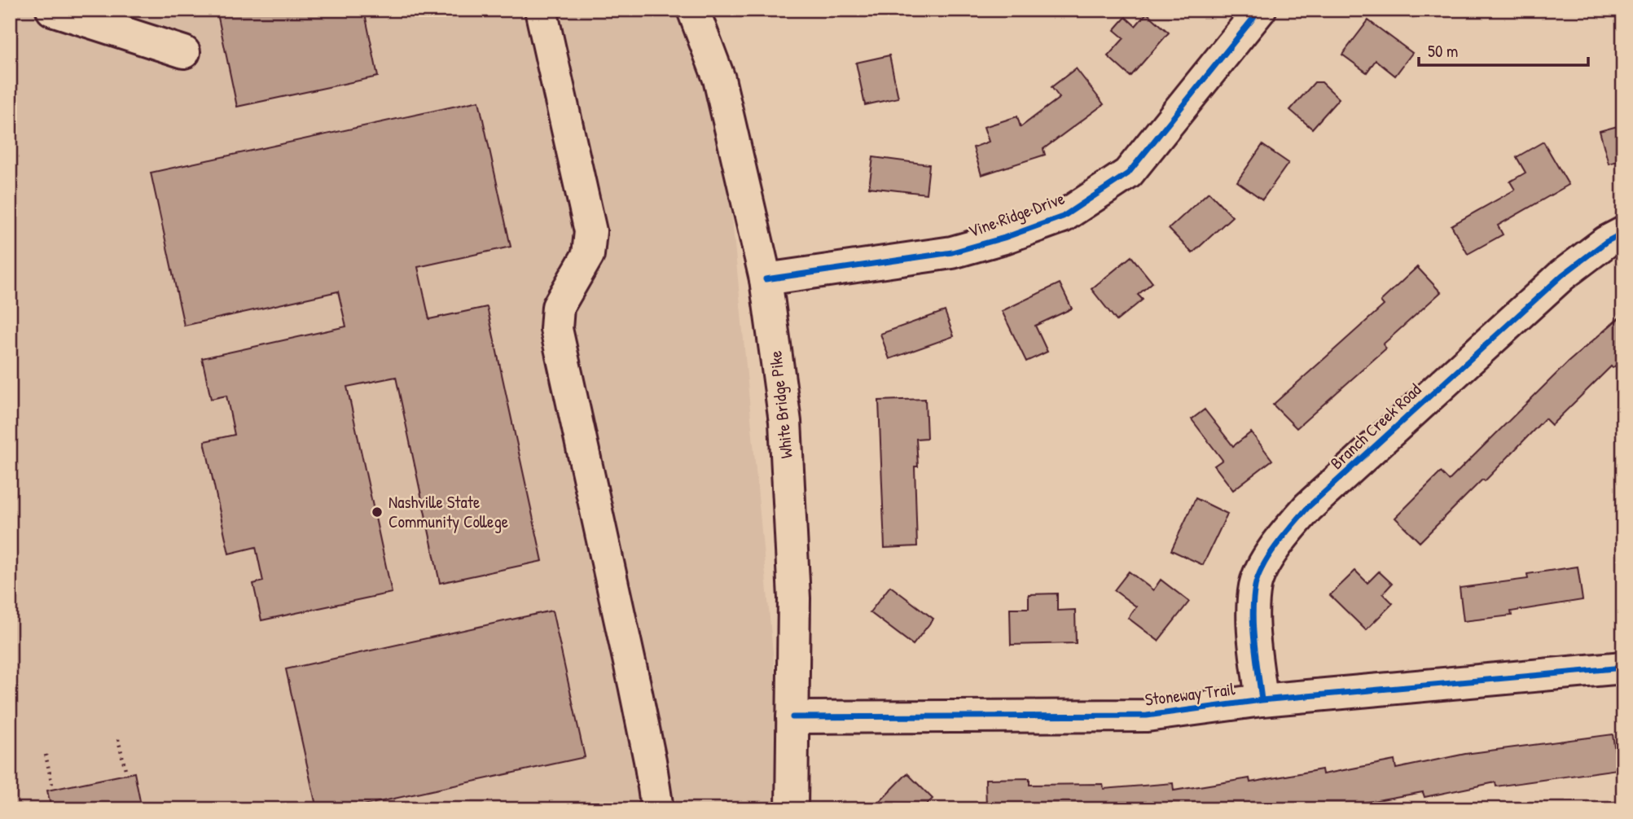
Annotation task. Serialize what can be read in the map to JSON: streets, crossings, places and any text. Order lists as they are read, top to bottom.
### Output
{
  "streets": {
    "street": [
      "Vine Ridge Drive",
      "White Bridge Pike",
      "Branch Creek Road",
      "Stoneway Trail"
    ]
  },
  "crossings": [
    ["Vine Ridge Drive", "White Bridge Pike"],
    ["White Bridge Pike", "Stoneway Trail"],
    ["Branch Creek Road", "Stoneway Trail"]
  ],
  "places": ["Nashville State Community College"],
  "scale_bar": "50 m"
}
